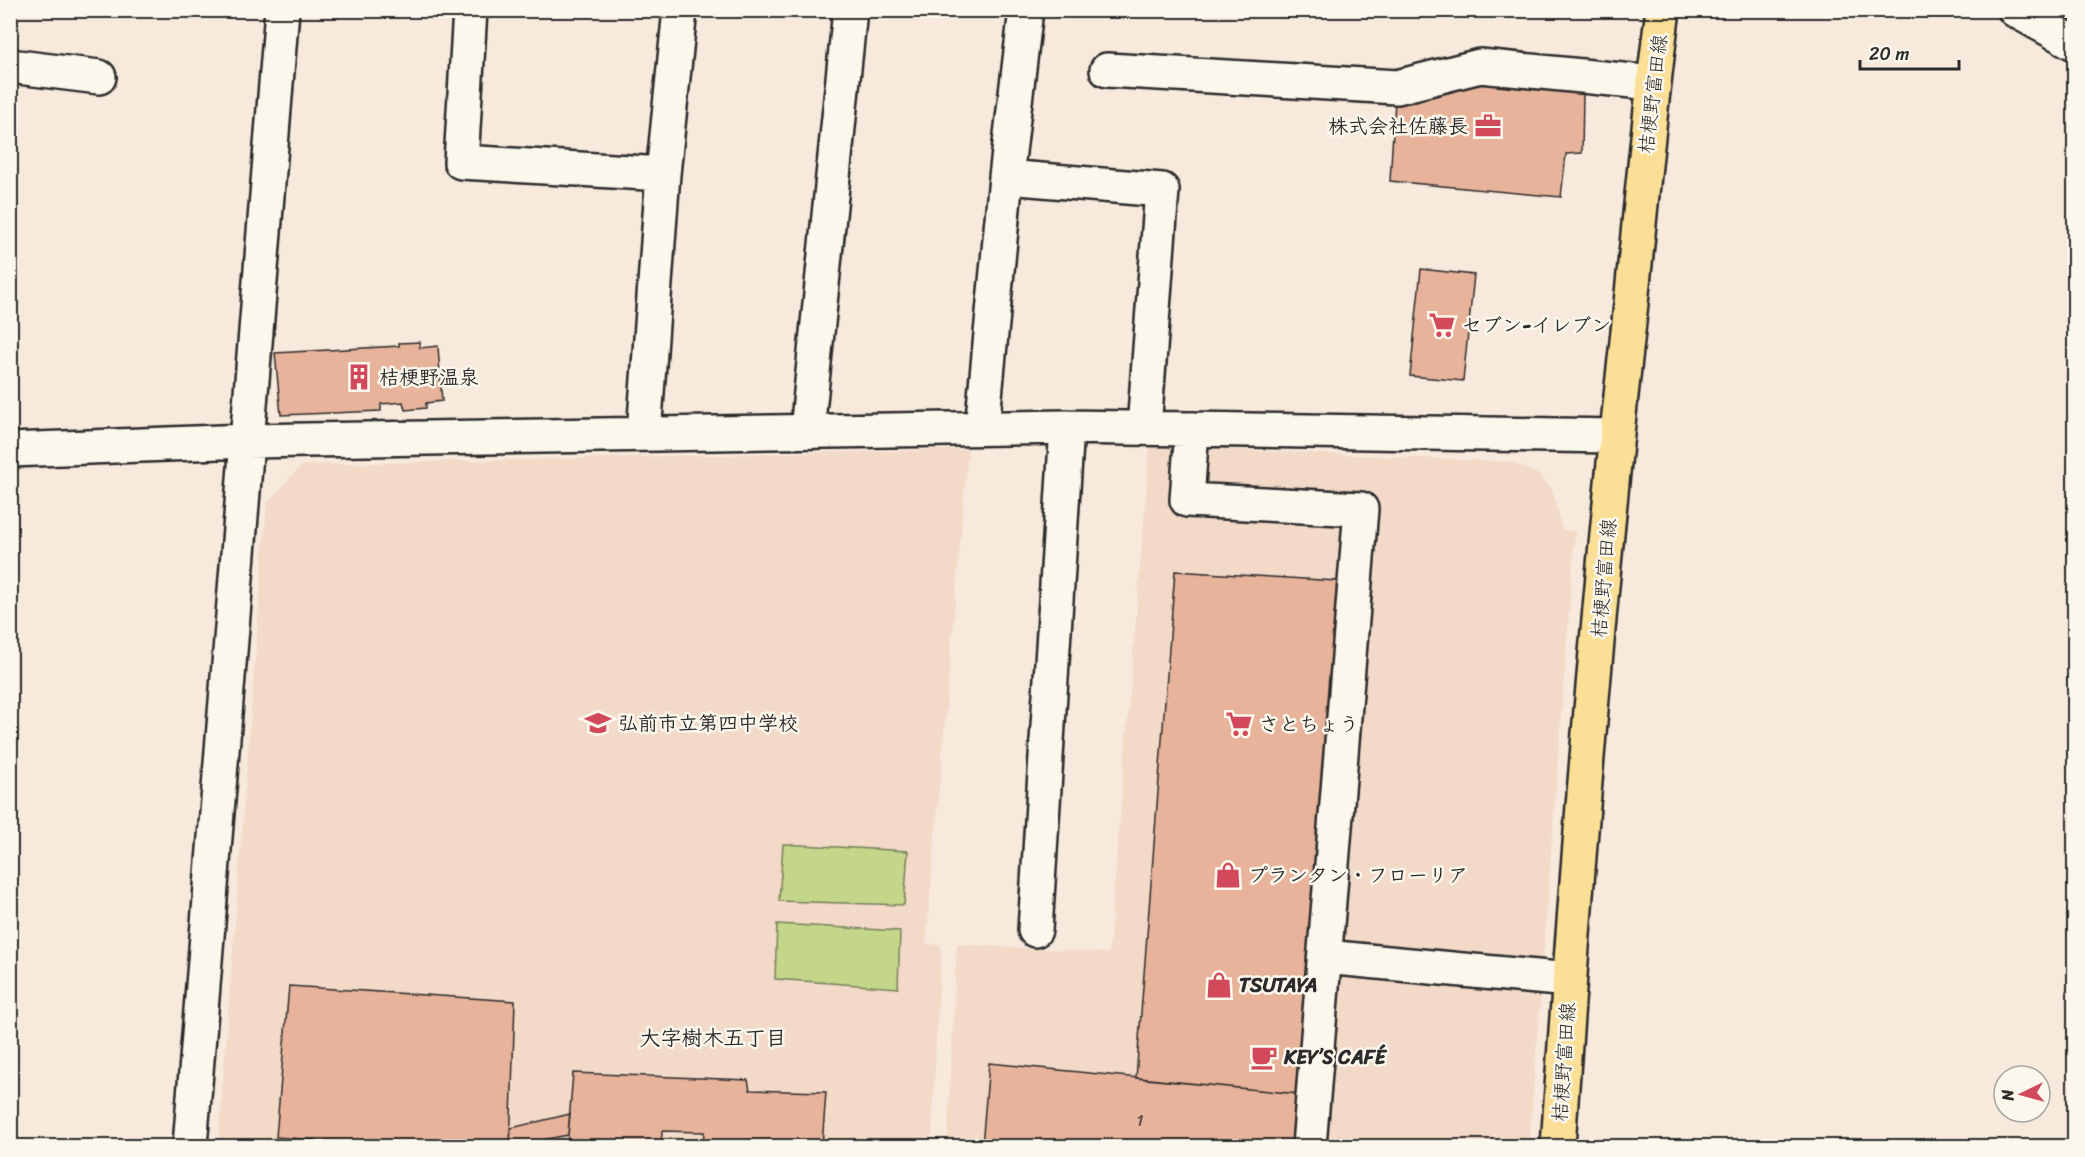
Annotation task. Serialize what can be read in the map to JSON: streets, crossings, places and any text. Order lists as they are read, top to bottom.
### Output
{
  "streets": {
    "main road": ["桔梗野富田線"]
  },
  "districts": ["大字樹木五丁目"],
  "places": {
    "office": ["株式会社佐藤長"],
    "supermarket": ["セブン-イレブン", "さとちょう"],
    "building": ["桔梗野温泉"],
    "school or university": ["弘前市立第四中学校"],
    "shop": ["プランタン・フローリア", "TSUTAYA"],
    "cafe": ["KEY’S CAFÉ"]
  },
  "house_numbers": ["1"],
  "scale_bar": "20 m",
  "north": "left"
}
